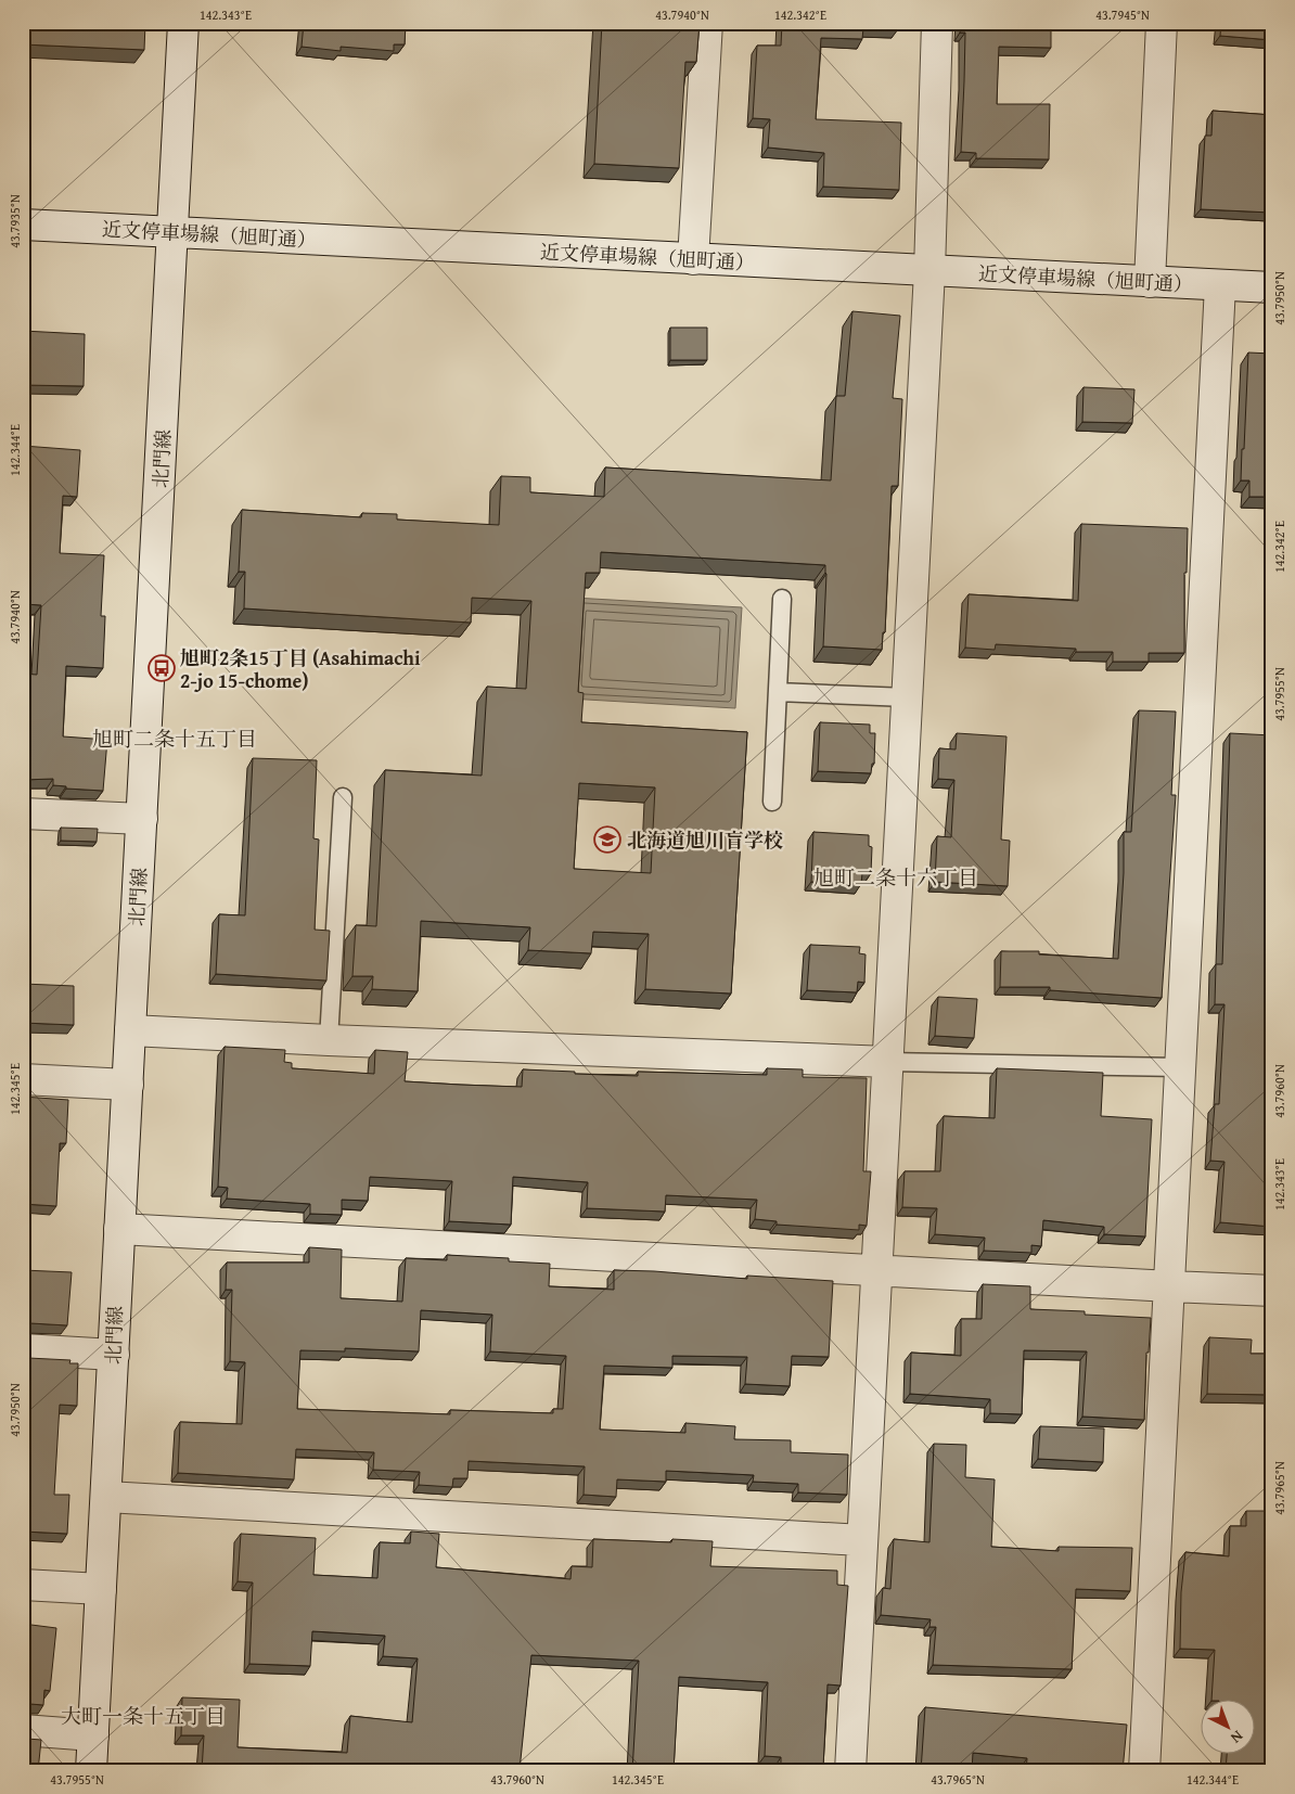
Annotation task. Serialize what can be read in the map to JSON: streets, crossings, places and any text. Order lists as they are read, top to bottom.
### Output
{
  "streets": {
    "street": ["近文停車場線（旭町通）", "北門線"]
  },
  "crossings": [
    ["近文停車場線（旭町通）", "北門線"]
  ],
  "districts": ["旭町二条十五丁目", "旭町二条十六丁目", "大町一条十五丁目"],
  "places": {
    "bus stop": ["旭町2条15丁目 (Asahimachi 2-jo 15-chome)"],
    "school or university": ["北海道旭川盲学校"]
  },
  "north": "bottom right",
  "coordinates": [
    "142.343°E",
    "43.7940°N",
    "142.342°E",
    "43.7945°N",
    "43.7935°N",
    "43.7950°N",
    "142.344°E",
    "43.7955°N",
    "142.345°E",
    "43.7960°N",
    "43.7965°N"
  ]
}
